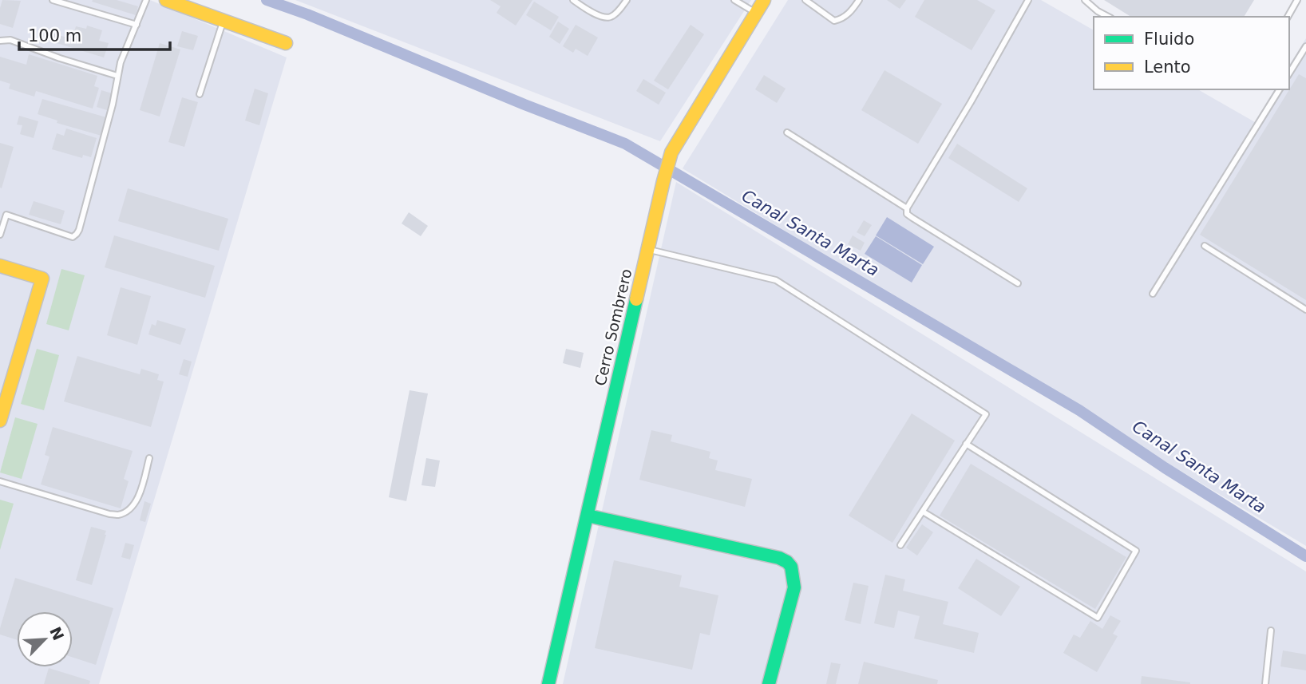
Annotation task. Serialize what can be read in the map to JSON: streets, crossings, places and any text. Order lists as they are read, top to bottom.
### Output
{
  "streets": {
    "street": ["Cerro Sombrero"]
  },
  "water": ["Canal Santa Marta"],
  "legend": ["Fluido", "Lento"],
  "scale_bar": "100 m",
  "north": "top right"
}
